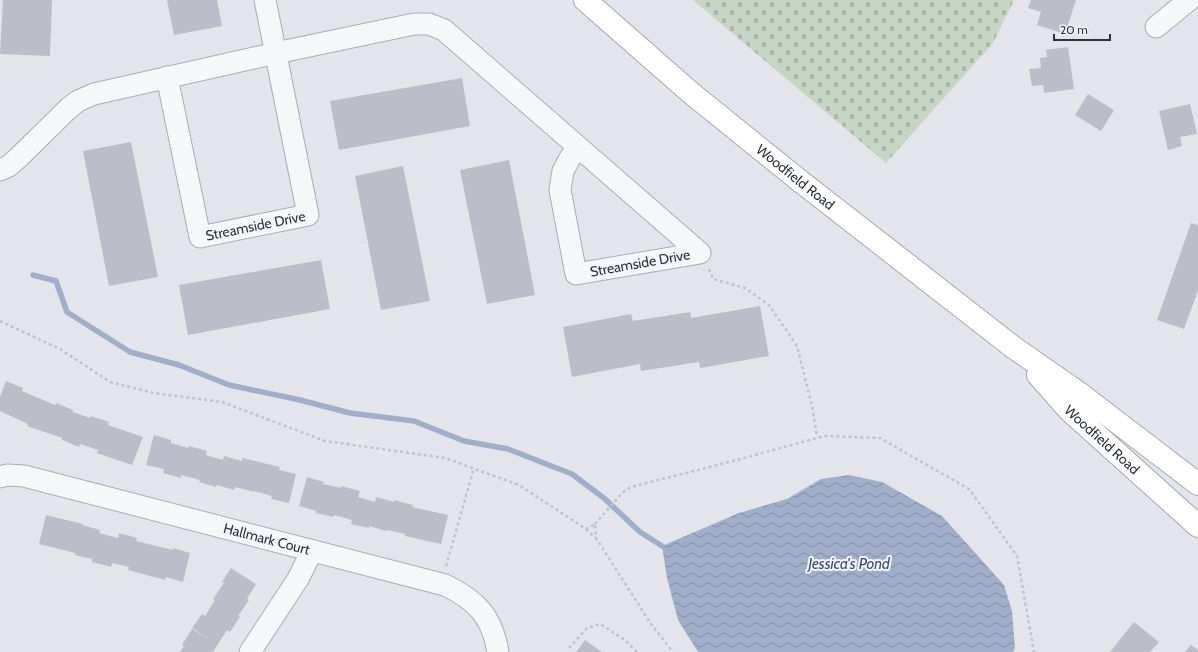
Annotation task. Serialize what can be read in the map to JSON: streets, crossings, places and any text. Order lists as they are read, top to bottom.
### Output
{
  "streets": {
    "main road": ["Woodfield Road"],
    "street": ["Streamside Drive", "Hallmark Court"]
  },
  "water": ["Jessica's Pond"],
  "scale_bar": "20 m"
}
